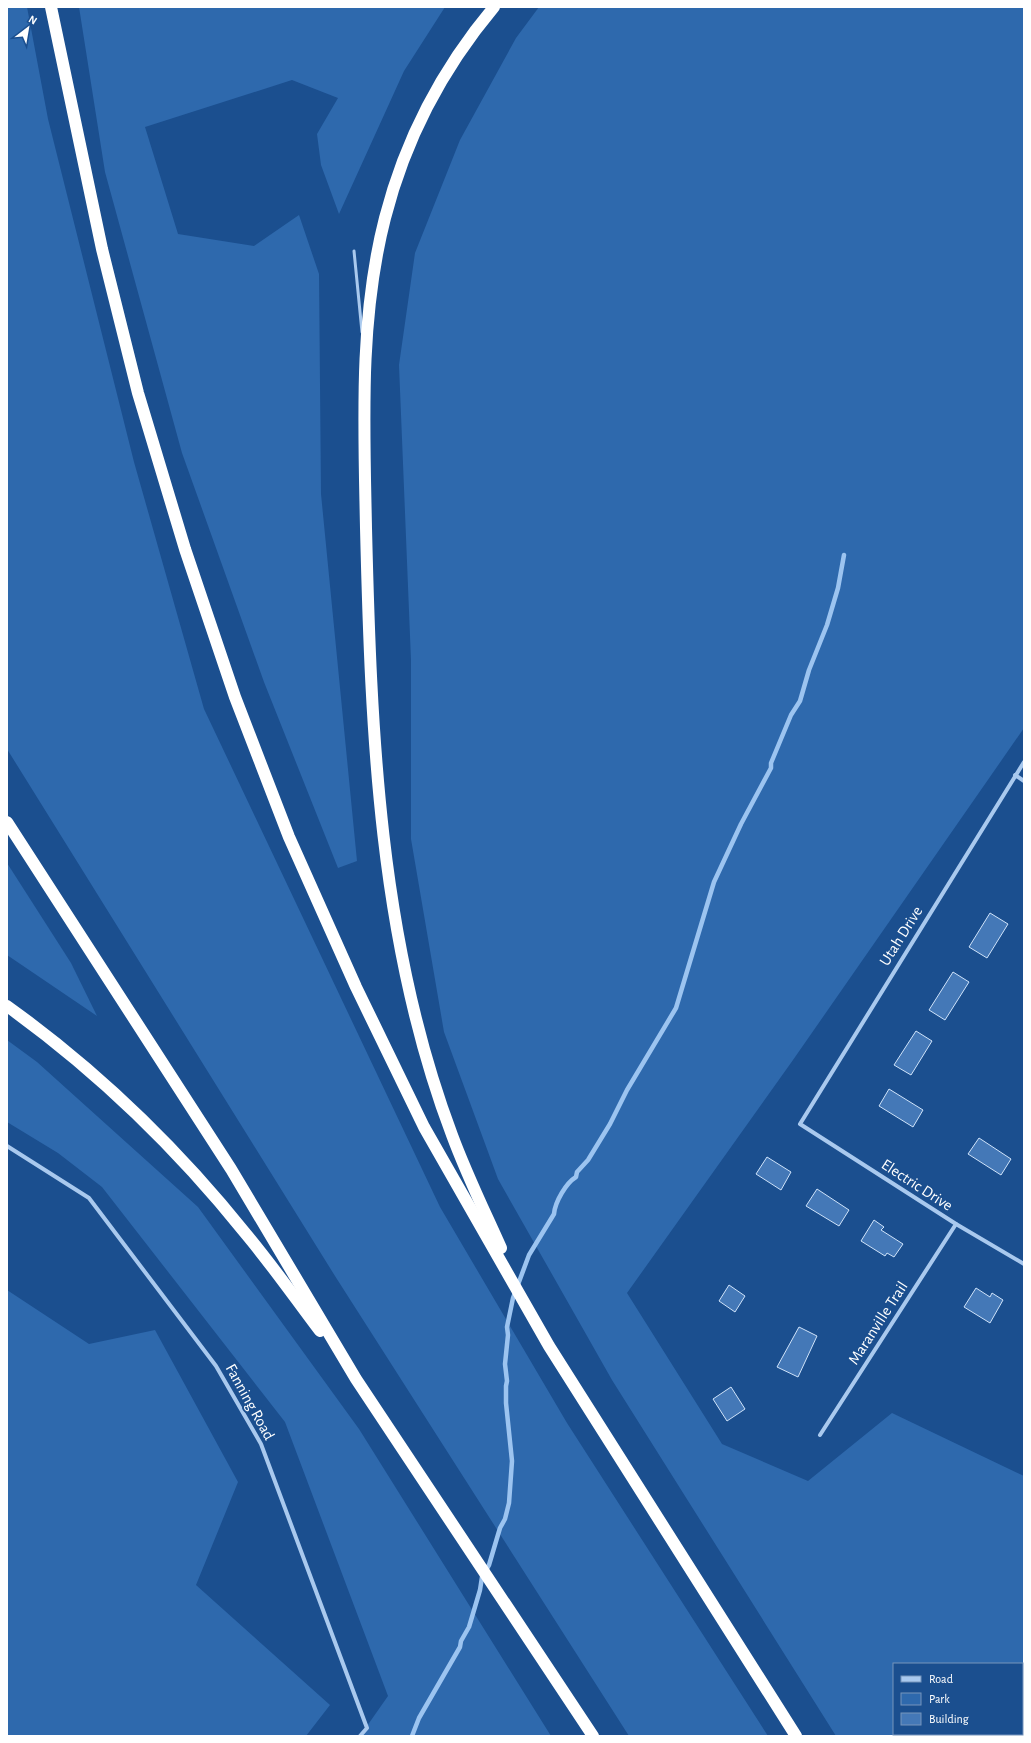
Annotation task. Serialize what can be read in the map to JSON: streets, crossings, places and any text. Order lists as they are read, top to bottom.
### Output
{
  "streets": {
    "street": [
      "Utah Drive",
      "Electric Drive",
      "Maranville Trail",
      "Fanning Road"
    ]
  },
  "crossings": [
    ["Utah Drive", "Electric Drive"],
    ["Electric Drive", "Maranville Trail"]
  ],
  "legend": ["Road", "Park", "Building"],
  "north": "top right"
}
